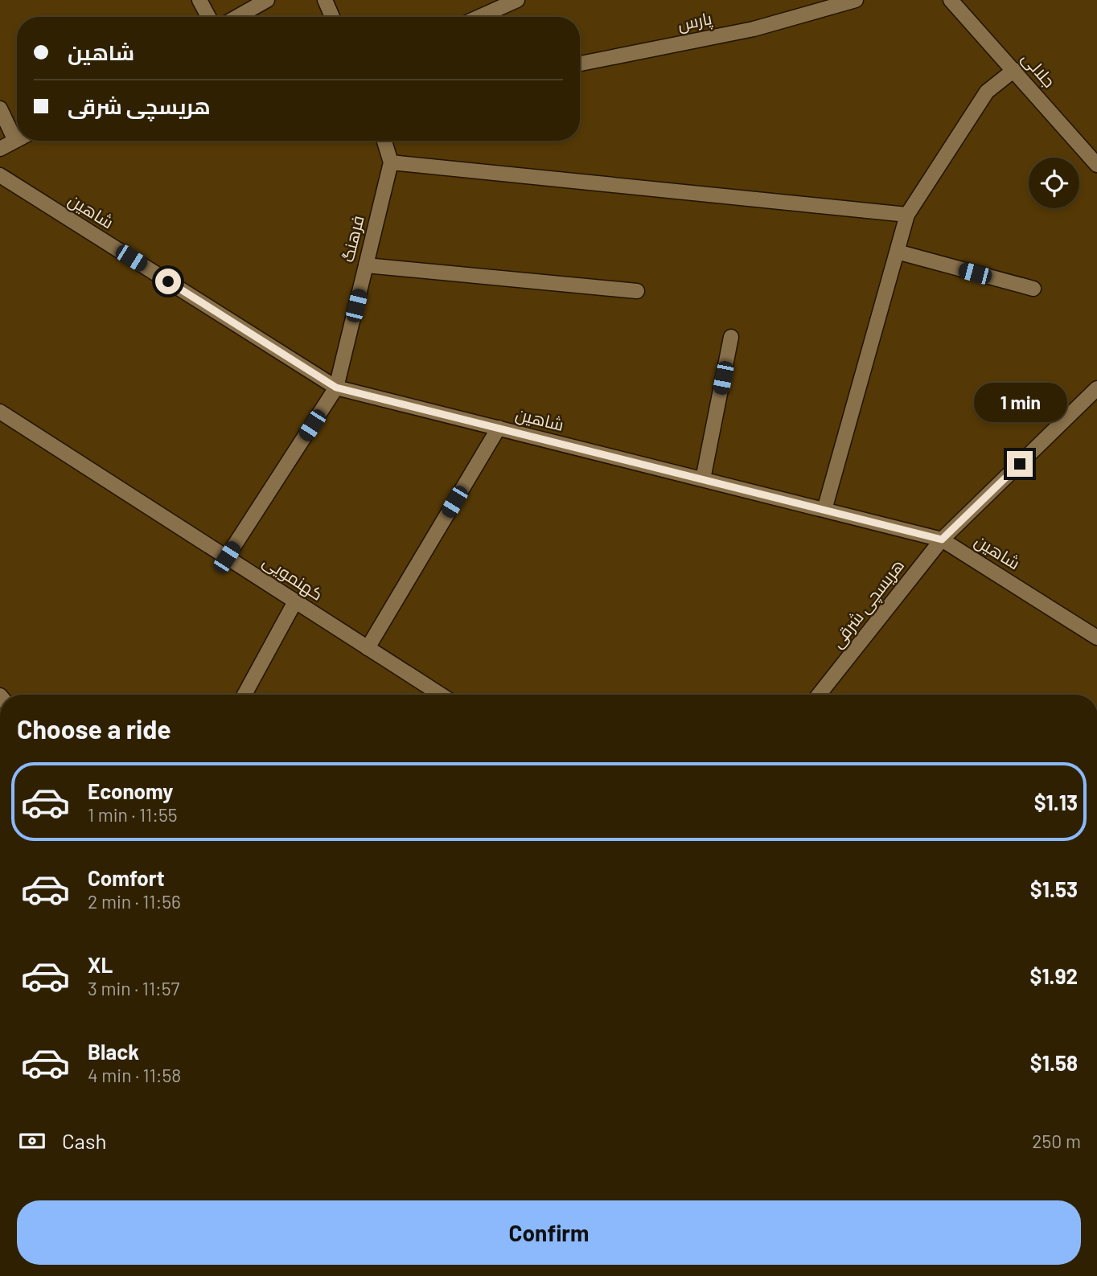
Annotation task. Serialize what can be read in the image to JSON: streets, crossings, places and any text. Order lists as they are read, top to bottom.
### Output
{
  "streets": {
    "street": [
      "پارس",
      "جلالی",
      "شاهین",
      "فرهنگ",
      "کهنمویی",
      "هریسچی شرقی"
    ]
  },
  "crossings": [
    ["شاهین", "فرهنگ"],
    ["شاهین", "هریسچی شرقی"],
    ["فرهنگ", "کهنمویی"]
  ],
  "page": {
    "banner": ["شاهین", "هریسچی شرقی"],
    "bubble": "1 min",
    "heading": "Choose a ride",
    "list": [
      {
        "name": "Economy",
        "note": "1 min · 11:55",
        "value": "$1.13"
      },
      {
        "name": "Comfort",
        "note": "2 min · 11:56",
        "value": "$1.53"
      },
      {
        "name": "XL",
        "note": "3 min · 11:57",
        "value": "$1.92"
      },
      {
        "name": "Black",
        "note": "4 min · 11:58",
        "value": "$1.58"
      }
    ],
    "pay": ["Cash", "250 m"],
    "buttons": "Confirm"
  }
}
